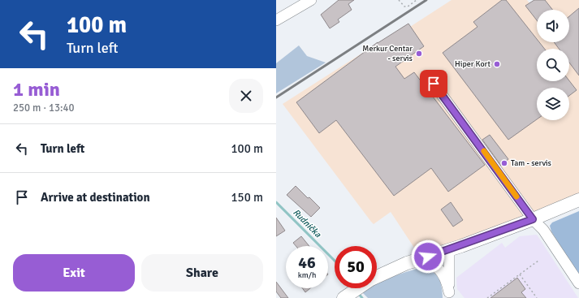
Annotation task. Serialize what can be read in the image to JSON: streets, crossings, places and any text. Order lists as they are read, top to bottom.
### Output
{
  "water": ["Rudnička"],
  "places": ["Merkur Centar - servis", "Hiper Kort", "Tam - servis"],
  "page": {
    "turn": ["100 m", "Turn left"],
    "heading": ["1 min", "250 m · 13:40"],
    "list": [
      {
        "name": "Turn left",
        "value": "100 m"
      },
      {
        "name": "Arrive at destination",
        "value": "150 m"
      }
    ],
    "speed": "46 km/h",
    "limit": "50",
    "buttons": ["Exit", "Share"]
  }
}
